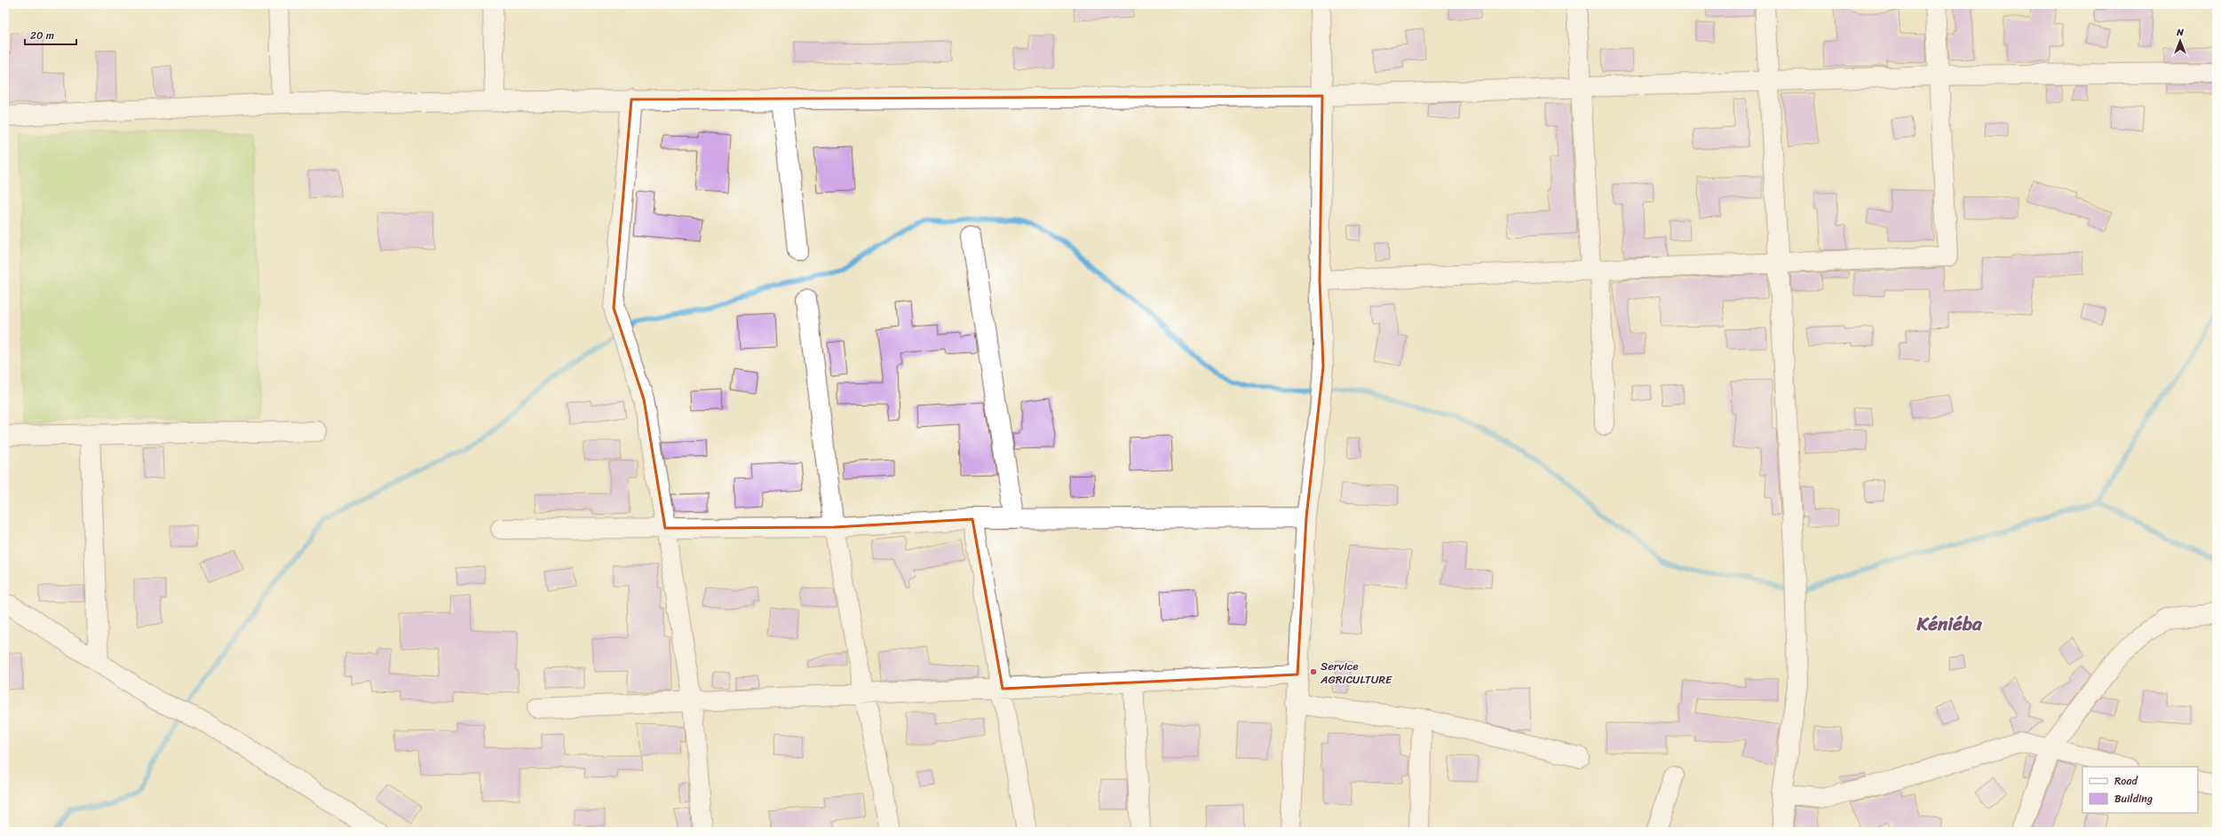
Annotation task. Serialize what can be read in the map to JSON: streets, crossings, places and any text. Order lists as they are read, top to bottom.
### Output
{
  "districts": ["Kéniéba"],
  "places": ["Service AGRICULTURE"],
  "legend": ["Road", "Building"],
  "scale_bar": "20 m",
  "north": "top"
}
